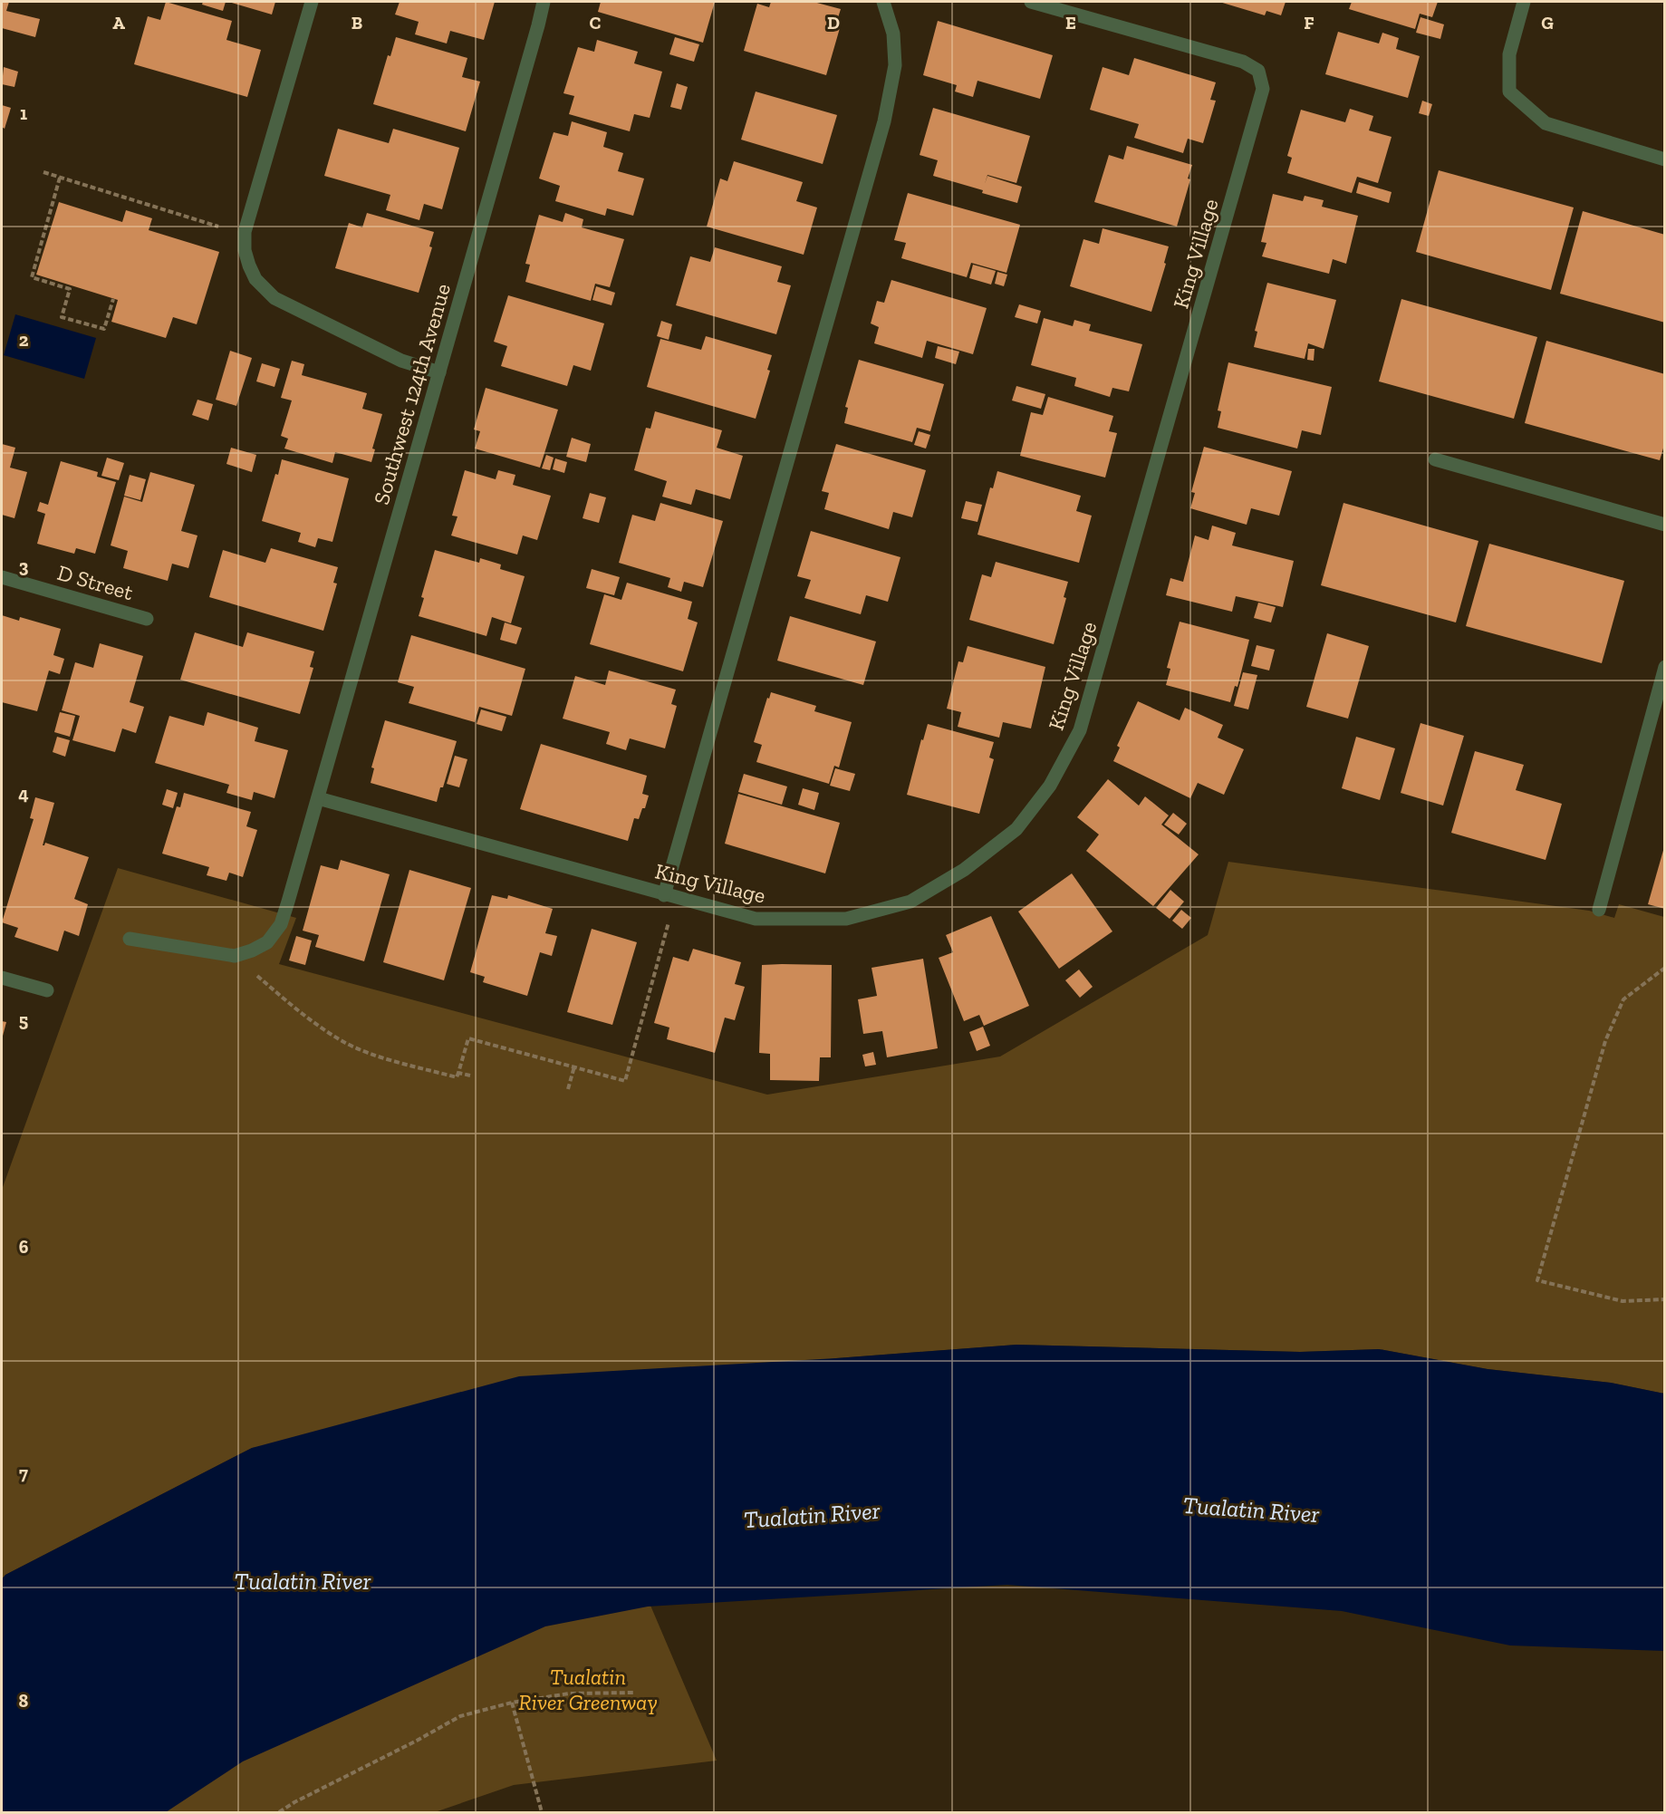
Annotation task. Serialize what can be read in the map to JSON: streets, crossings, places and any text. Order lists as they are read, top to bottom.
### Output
{
  "streets": {
    "street": ["King Village", "Southwest 124th Avenue", "D Street"]
  },
  "crossings": [
    ["King Village", "Southwest 124th Avenue"]
  ],
  "water": ["Tualatin River"],
  "parks": ["Tualatin River Greenway"],
  "grid": {
    "columns": [
      "A",
      "B",
      "C",
      "D",
      "E",
      "F",
      "G"
    ],
    "rows": [
      "1",
      "2",
      "3",
      "4",
      "5",
      "6",
      "7",
      "8"
    ]
  }
}
